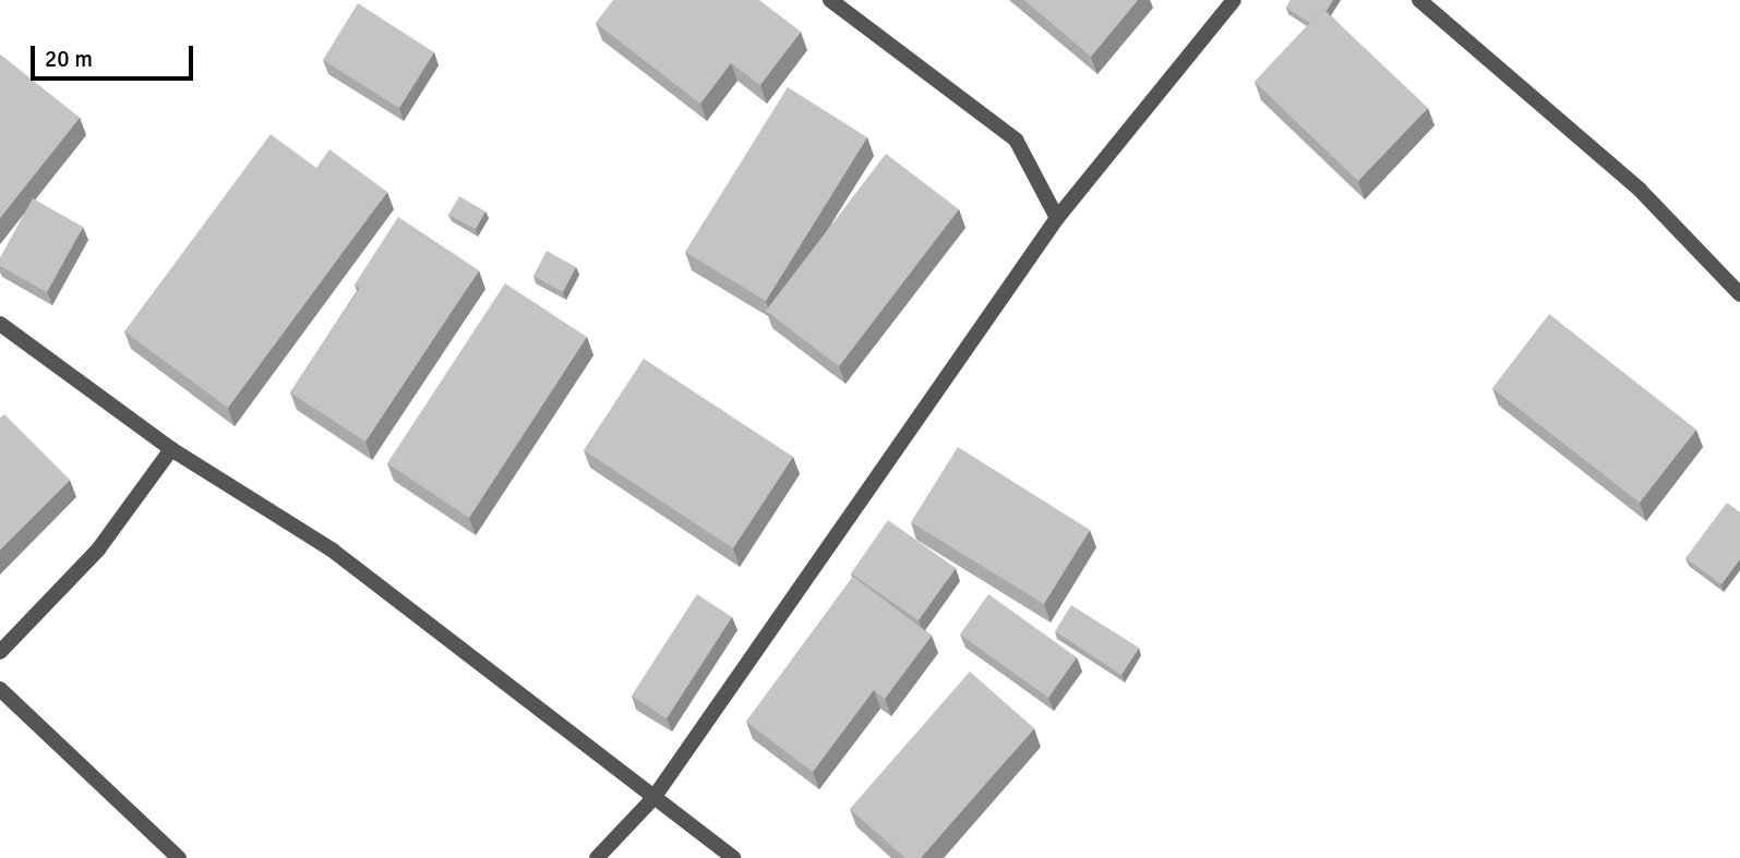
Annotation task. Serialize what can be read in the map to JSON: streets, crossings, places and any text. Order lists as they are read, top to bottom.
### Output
{
  "scale_bar": "20 m"
}
